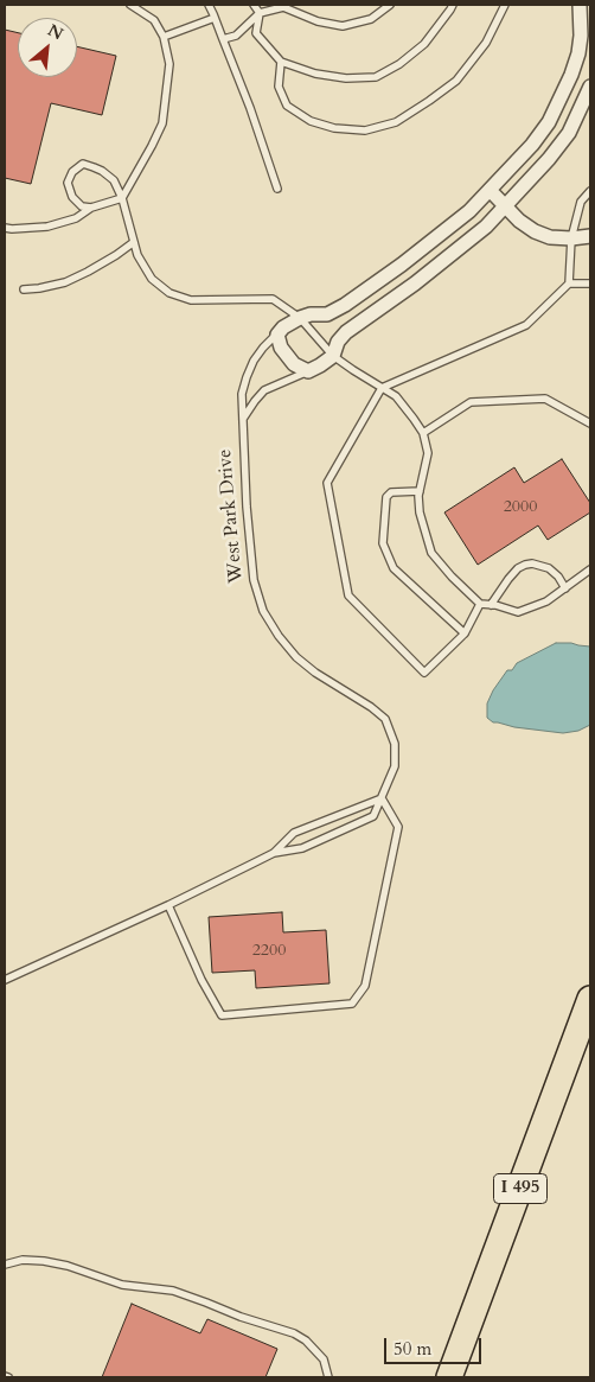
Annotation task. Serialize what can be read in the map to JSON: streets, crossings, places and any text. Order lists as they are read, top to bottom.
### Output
{
  "streets": {
    "highway": ["I 495"],
    "street": ["West Park Drive"]
  },
  "house_numbers": ["2000", "2200"],
  "scale_bar": "50 m",
  "north": "top right"
}
